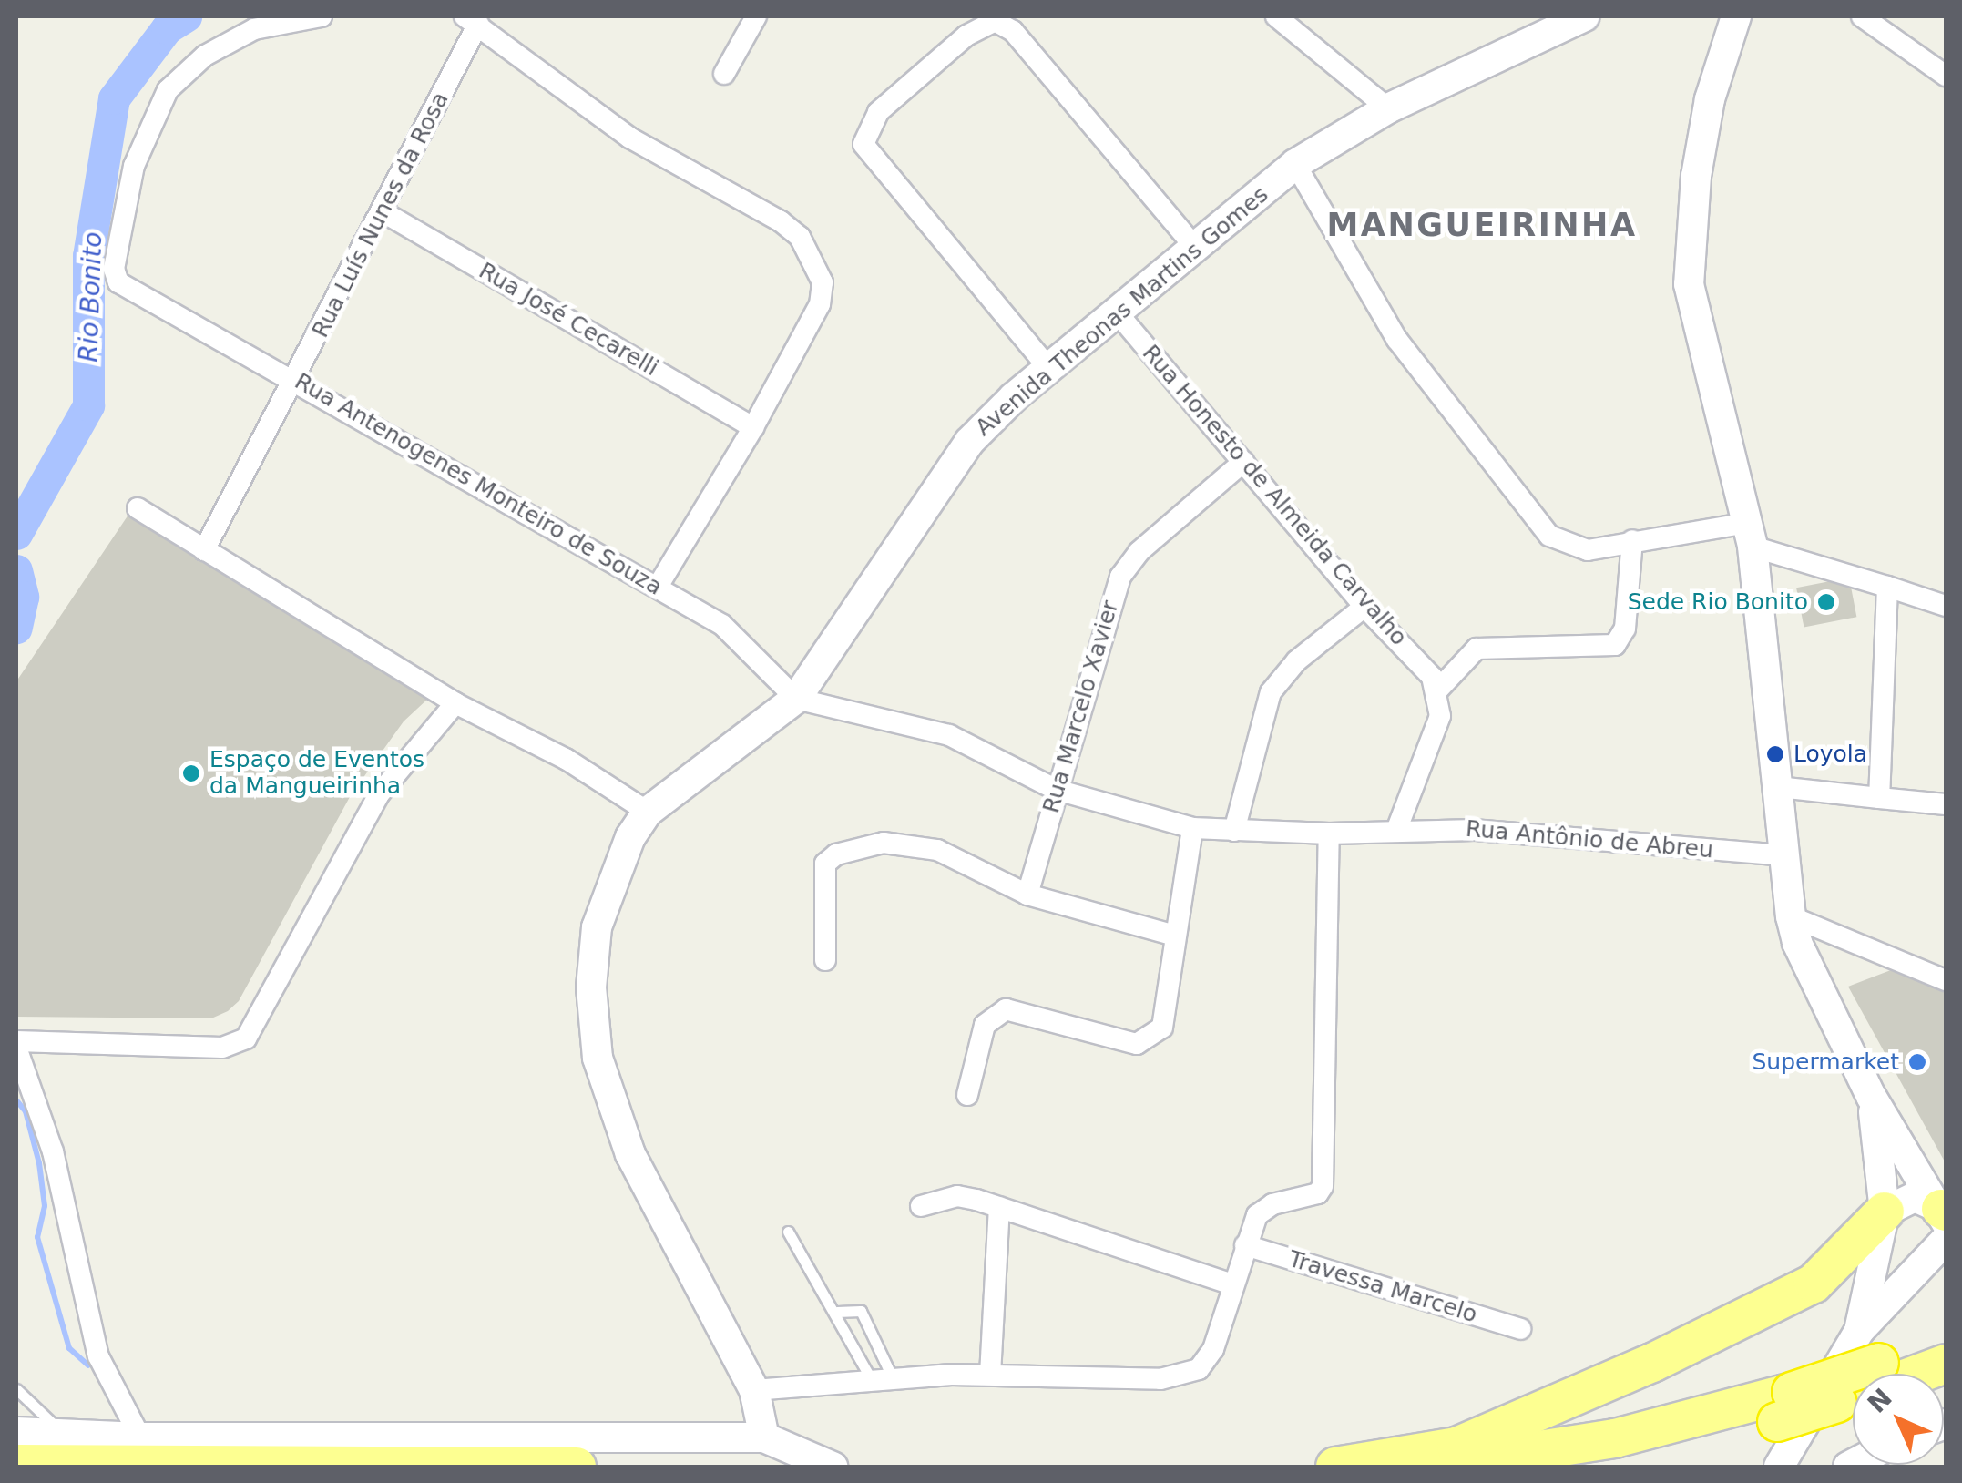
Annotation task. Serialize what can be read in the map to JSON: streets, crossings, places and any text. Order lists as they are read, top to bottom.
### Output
{
  "streets": {
    "main road": ["Avenida Theonas Martins Gomes"],
    "street": [
      "Rua Luís Nunes da Rosa",
      "Rua José Cecarelli",
      "Rua Antenogenes Monteiro de Souza",
      "Rua Honesto de Almeida Carvalho",
      "Rua Marcelo Xavier",
      "Rua Antônio de Abreu",
      "Travessa Marcelo"
    ]
  },
  "crossings": [
    ["Rua Luís Nunes da Rosa", "Rua José Cecarelli"],
    ["Rua Luís Nunes da Rosa", "Rua Antenogenes Monteiro de Souza"],
    ["Avenida Theonas Martins Gomes", "Rua Antenogenes Monteiro de Souza"],
    ["Avenida Theonas Martins Gomes", "Rua Honesto de Almeida Carvalho"],
    ["Avenida Theonas Martins Gomes", "Rua Antônio de Abreu"],
    ["Rua Antenogenes Monteiro de Souza", "Rua Antônio de Abreu"],
    ["Rua Honesto de Almeida Carvalho", "Rua Marcelo Xavier"],
    ["Rua Marcelo Xavier", "Rua Antônio de Abreu"]
  ],
  "districts": ["MANGUEIRINHA"],
  "water": ["Rio Bonito"],
  "places": [
    "Sede Rio Bonito",
    "Loyola",
    "Espaço de Eventos da Mangueirinha",
    "Supermarket"
  ],
  "north": "top left"
}
